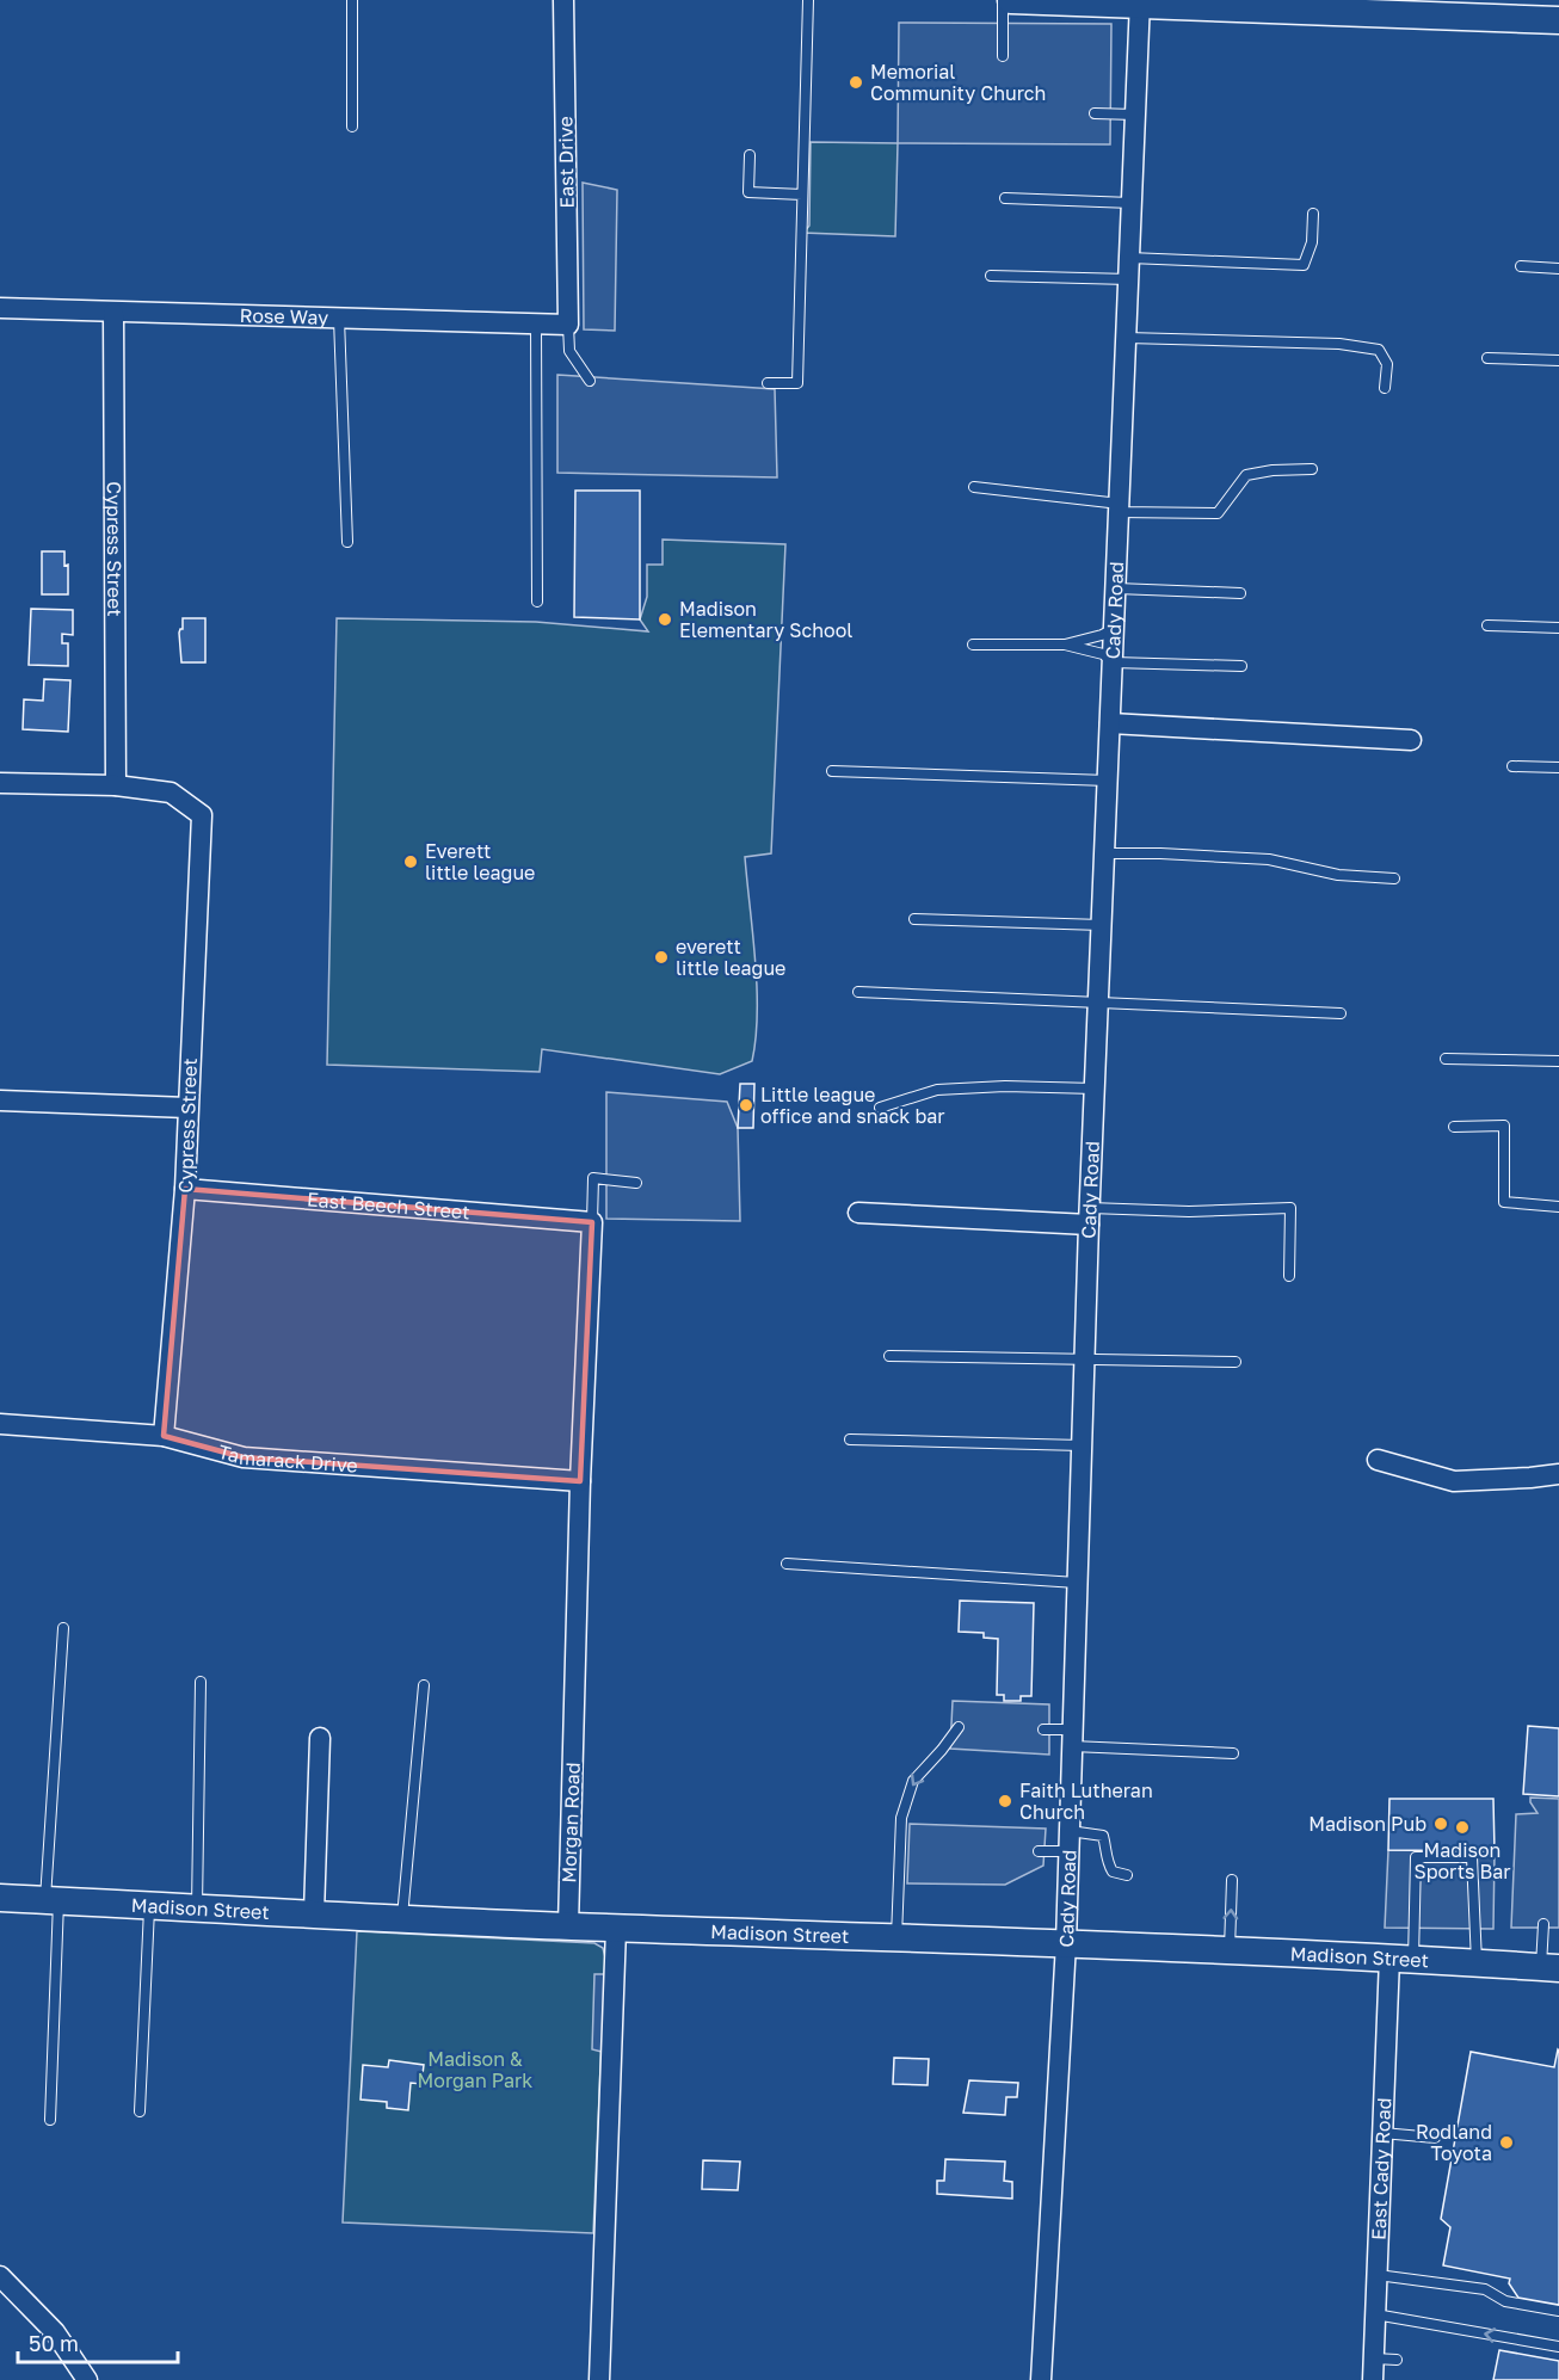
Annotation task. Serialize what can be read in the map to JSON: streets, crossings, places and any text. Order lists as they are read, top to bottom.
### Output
{
  "streets": {
    "street": [
      "East Drive",
      "Rose Way",
      "Cypress Street",
      "Cady Road",
      "East Beech Street",
      "Tamarack Drive",
      "Morgan Road",
      "Madison Street",
      "East Cady Road"
    ]
  },
  "crossings": [
    ["East Drive", "Rose Way"],
    ["Rose Way", "Cypress Street"],
    ["Cypress Street", "East Beech Street"],
    ["Cypress Street", "Tamarack Drive"],
    ["Cady Road", "Madison Street"],
    ["East Beech Street", "Morgan Road"],
    ["Tamarack Drive", "Morgan Road"],
    ["Morgan Road", "Madison Street"],
    ["Madison Street", "East Cady Road"]
  ],
  "parks": ["Madison & Morgan Park"],
  "places": [
    "Memorial Community Church",
    "Madison Elementary School",
    "Everett little league",
    "everett little league",
    "Little league office and snack bar",
    "Faith Lutheran Church",
    "Madison Pub",
    "Madison Sports Bar",
    "Rodland Toyota"
  ],
  "scale_bar": "50 m"
}
